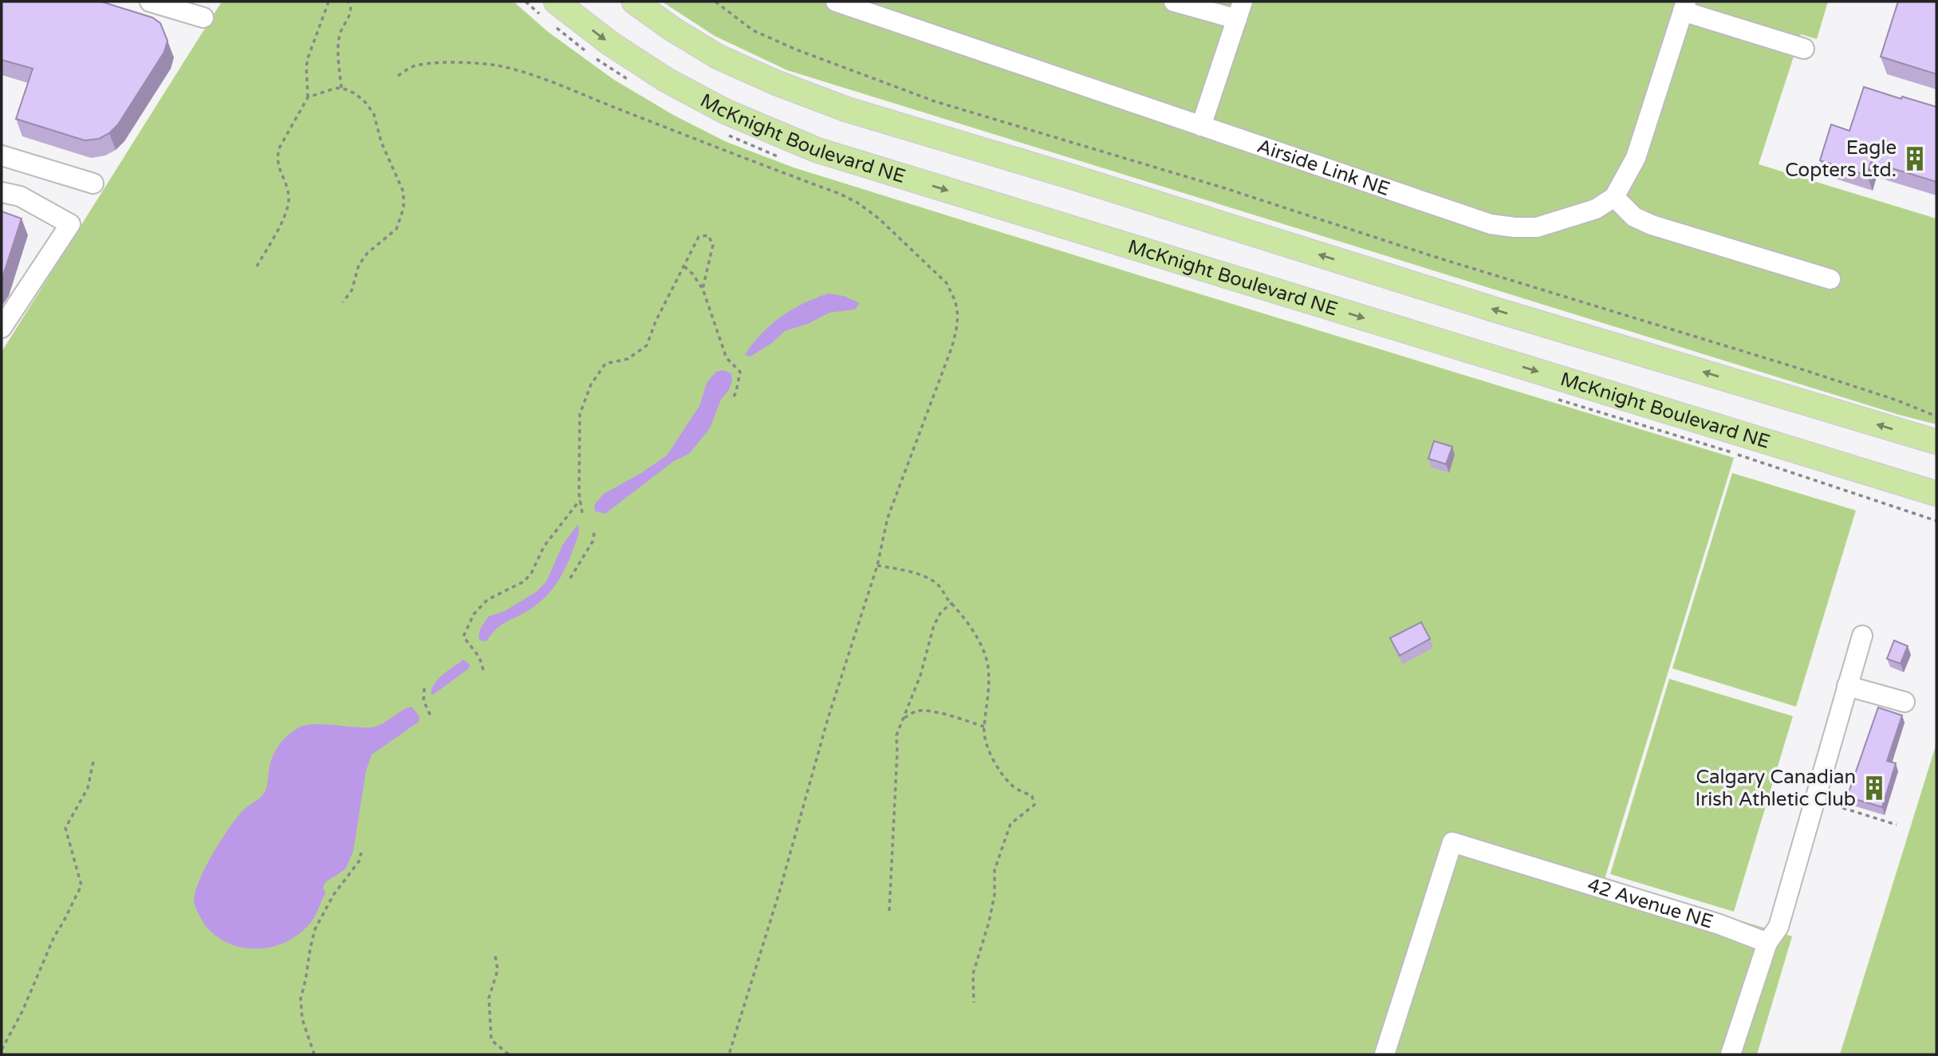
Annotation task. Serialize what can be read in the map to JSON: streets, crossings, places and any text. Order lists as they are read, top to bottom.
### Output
{
  "streets": {
    "main road": ["McKnight Boulevard NE"],
    "street": ["Airside Link NE", "42 Avenue NE"]
  },
  "places": {
    "building": ["Eagle Copters Ltd.", "Calgary Canadian Irish Athletic Club"]
  }
}
